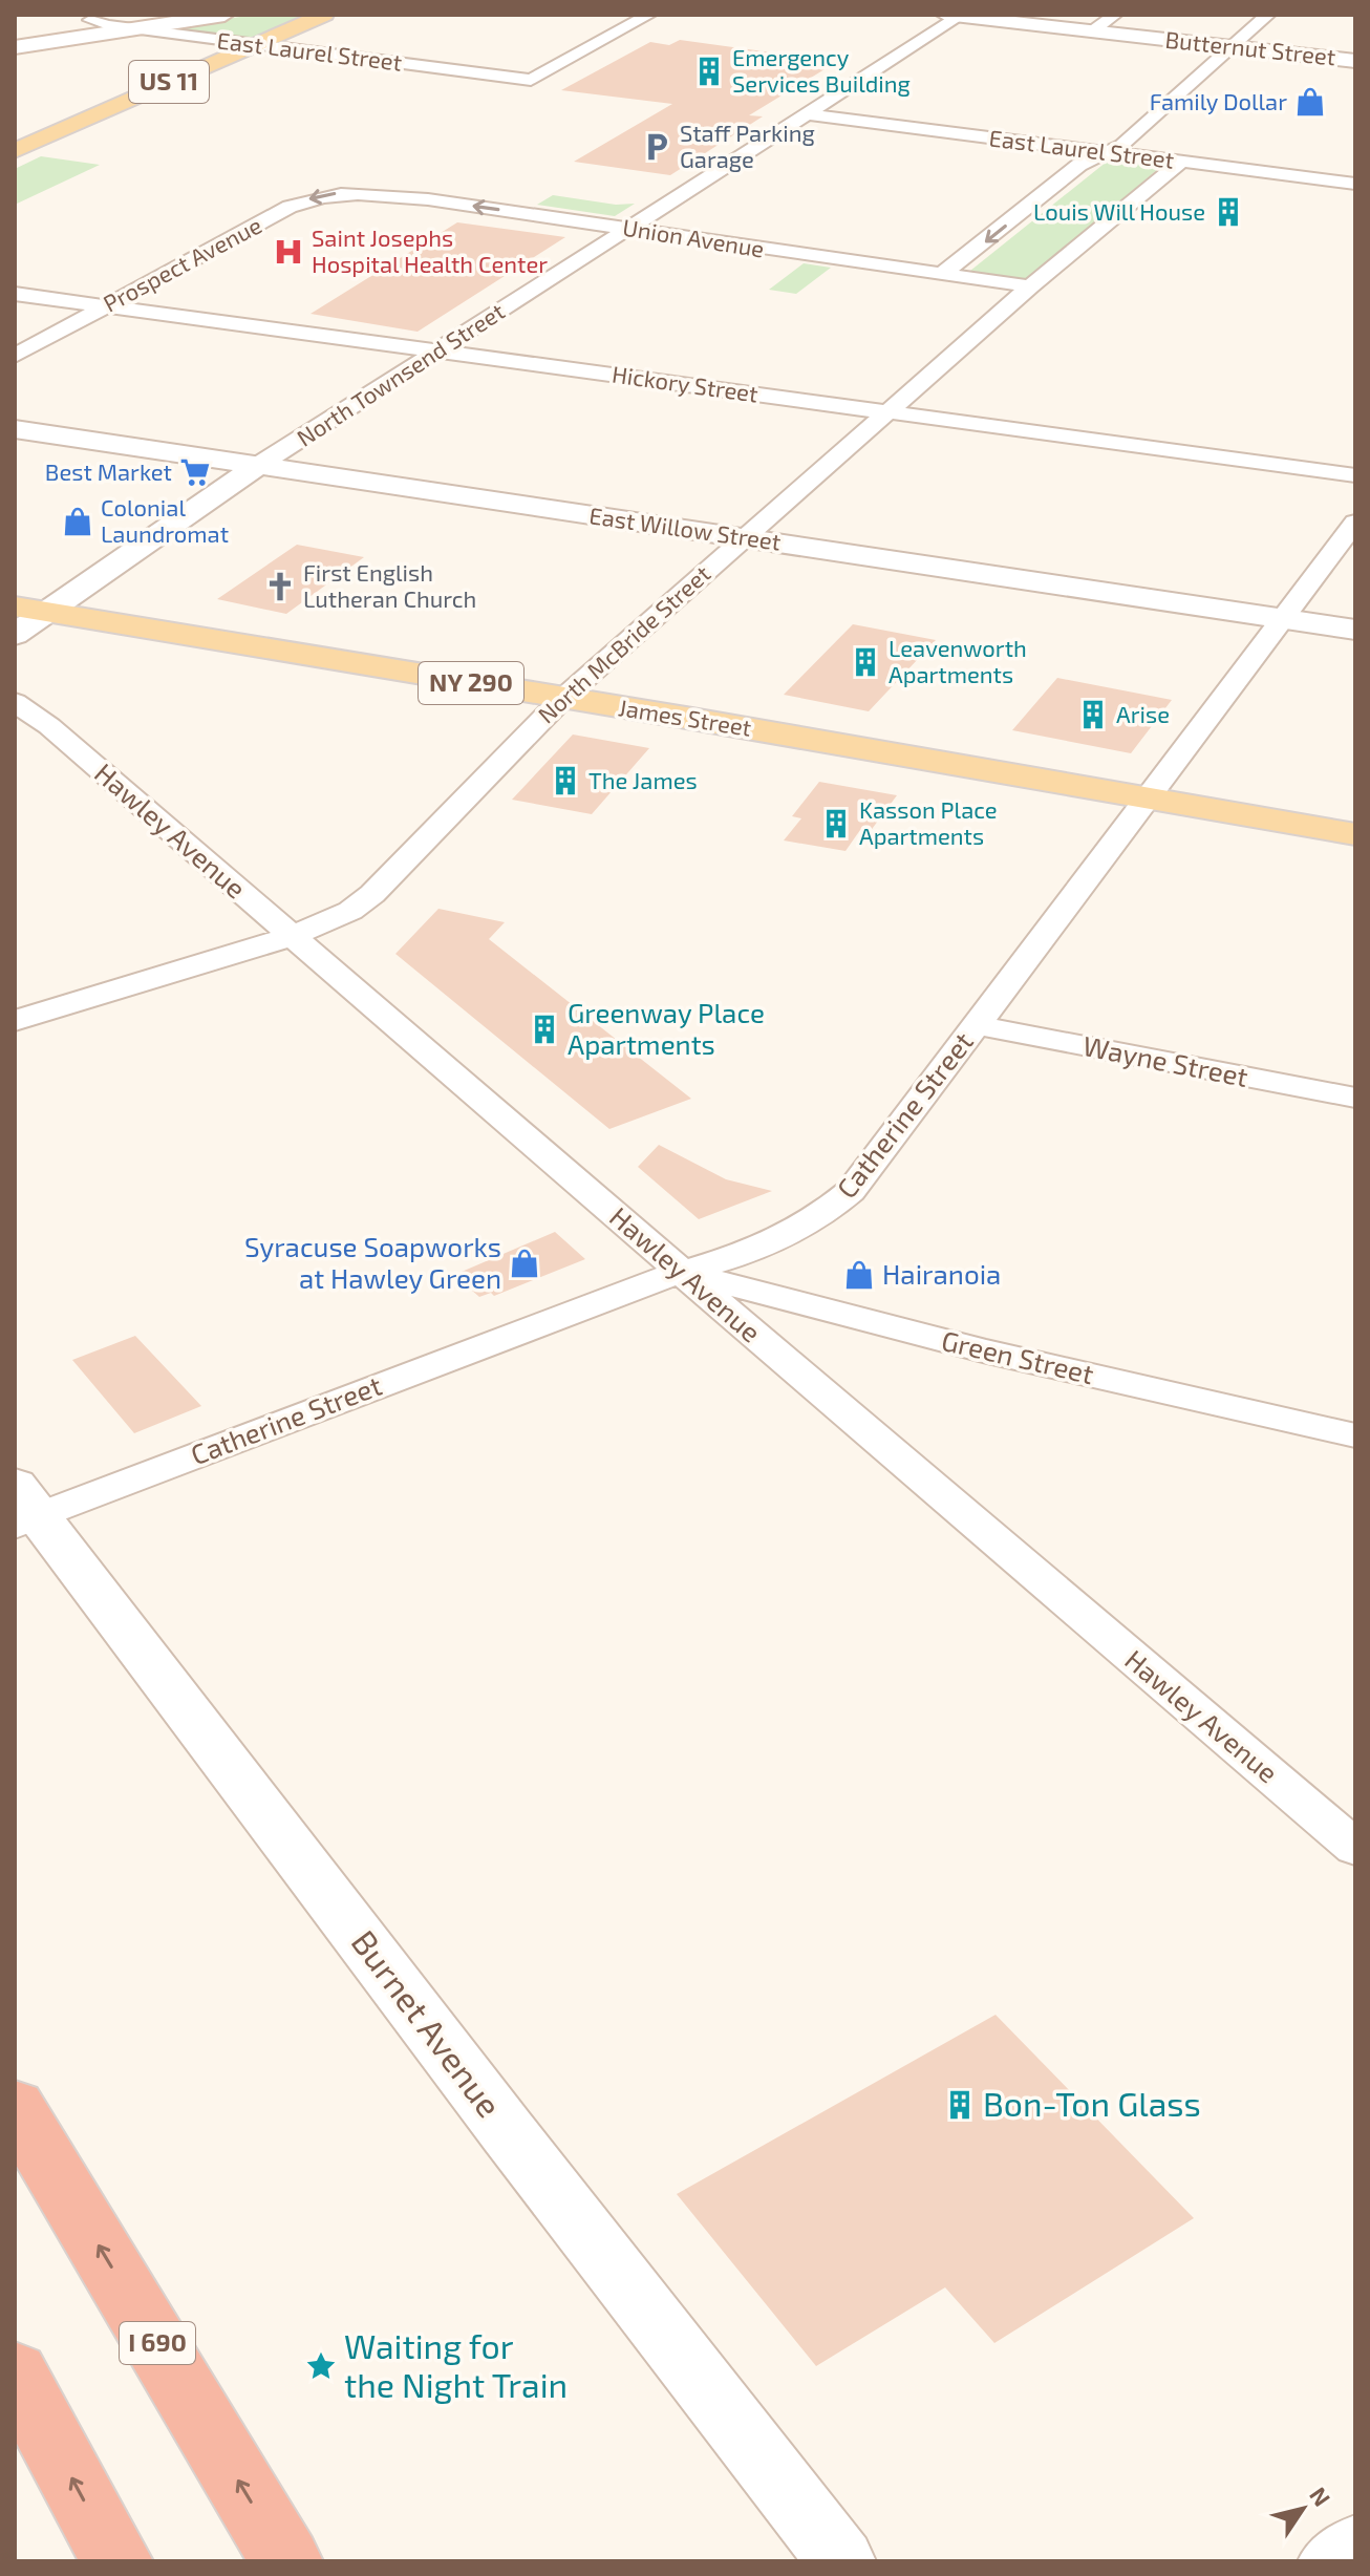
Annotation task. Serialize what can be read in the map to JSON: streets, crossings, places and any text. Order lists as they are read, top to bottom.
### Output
{
  "streets": {
    "highway": ["I 690"],
    "main road": ["US 11", "NY 290", "James Street"],
    "street": [
      "Butternut Street",
      "East Laurel Street",
      "Union Avenue",
      "Prospect Avenue",
      "North Townsend Street",
      "Hickory Street",
      "East Willow Street",
      "North McBride Street",
      "Hawley Avenue",
      "Wayne Street",
      "Catherine Street",
      "Green Street",
      "Burnet Avenue"
    ]
  },
  "crossings": [
    ["Butternut Street", "North Townsend Street"],
    ["East Laurel Street", "US 11"],
    ["East Laurel Street", "North Townsend Street"],
    ["East Laurel Street", "North McBride Street"],
    ["Union Avenue", "Prospect Avenue"],
    ["Union Avenue", "North Townsend Street"],
    ["Union Avenue", "North McBride Street"],
    ["Prospect Avenue", "Hickory Street"],
    ["North Townsend Street", "Hickory Street"],
    ["North Townsend Street", "East Willow Street"],
    ["North Townsend Street", "James Street"],
    ["Hickory Street", "North McBride Street"],
    ["East Willow Street", "North McBride Street"],
    ["East Willow Street", "Catherine Street"],
    ["North McBride Street", "James Street"],
    ["North McBride Street", "Hawley Avenue"],
    ["James Street", "Catherine Street"],
    ["Hawley Avenue", "Catherine Street"],
    ["Hawley Avenue", "Green Street"],
    ["Wayne Street", "Catherine Street"],
    ["Catherine Street", "Green Street"],
    ["Catherine Street", "Burnet Avenue"]
  ],
  "one_way": ["Union Avenue", "Prospect Avenue"],
  "places": {
    "building": [
      "Emergency Services Building",
      "Louis Will House",
      "Leavenworth Apartments",
      "Arise",
      "The James",
      "Kasson Place Apartments",
      "Greenway Place Apartments",
      "Bon-Ton Glass"
    ],
    "shop": [
      "Family Dollar",
      "Colonial Laundromat",
      "Syracuse Soapworks at Hawley Green",
      "Hairanoia"
    ],
    "parking": ["Staff Parking Garage"],
    "hospital": ["Saint Josephs Hospital Health Center"],
    "supermarket": ["Best Market"],
    "church": ["First English Lutheran Church"],
    "place": ["Waiting for the Night Train"]
  },
  "north": "top right"
}
